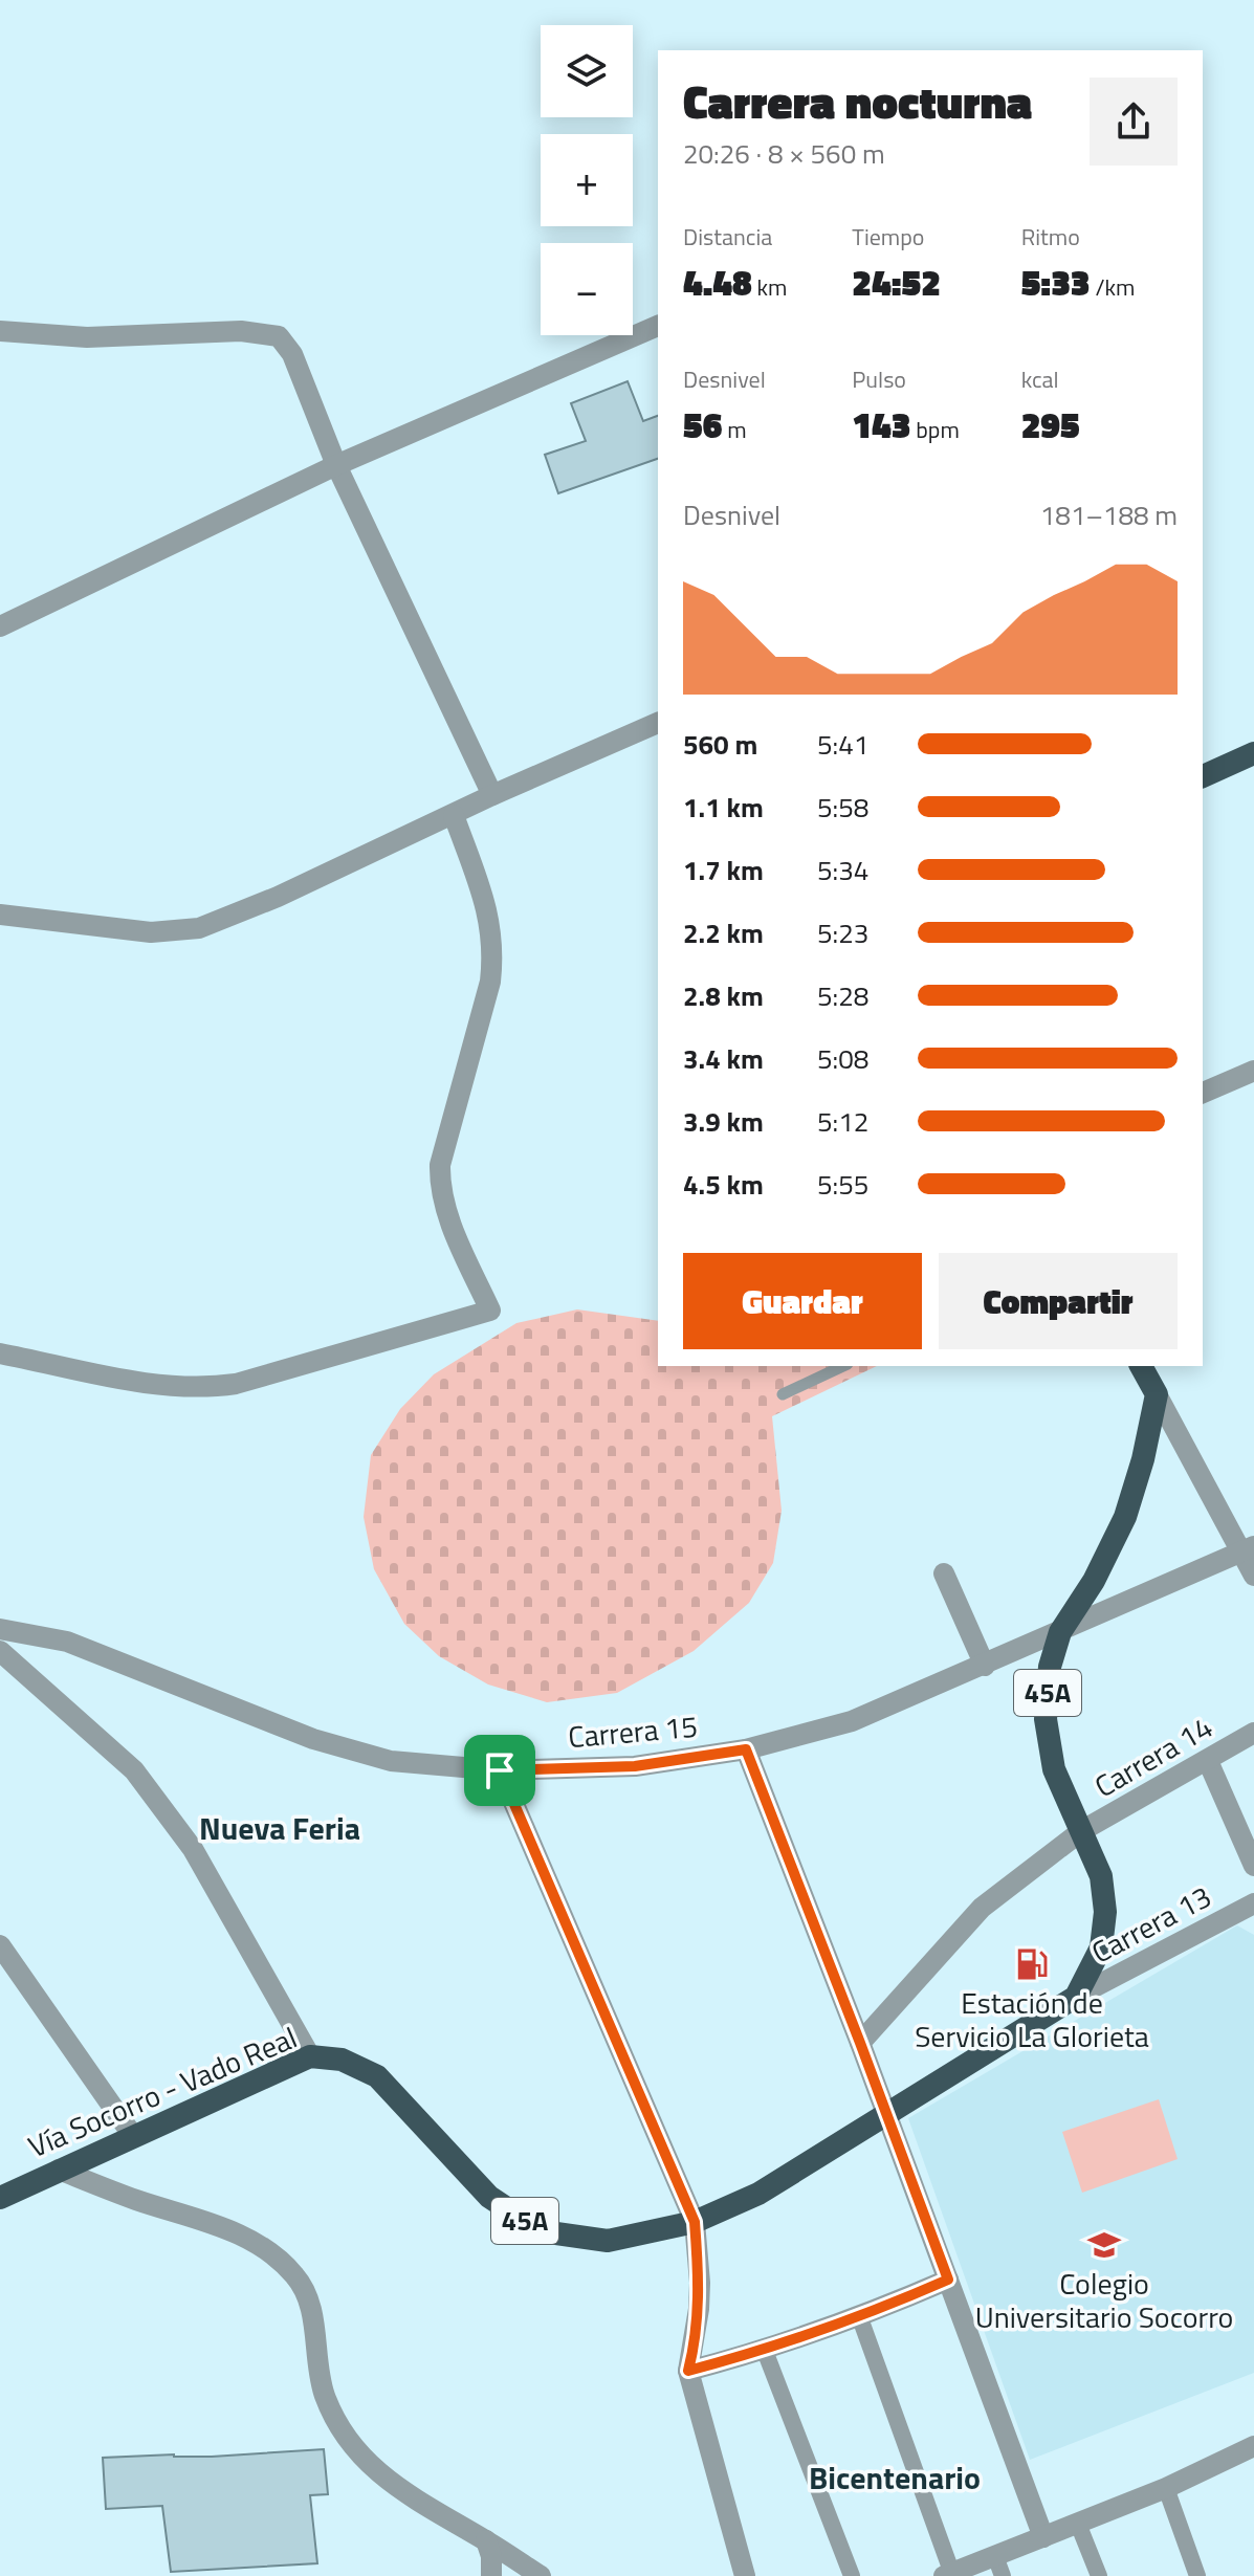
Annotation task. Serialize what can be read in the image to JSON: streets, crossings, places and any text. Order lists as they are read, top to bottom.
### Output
{
  "streets": {
    "highway": ["45A", "Vía Socorro - Vado Real"],
    "street": ["Carrera 15", "Carrera 14", "Carrera 13"]
  },
  "crossings": [
    ["45A", "Carrera 15"],
    ["45A", "Carrera 14"],
    ["45A", "Carrera 13"],
    ["45A", "Vía Socorro - Vado Real"],
    ["Carrera 13", "Vía Socorro - Vado Real"]
  ],
  "districts": ["Nueva Feria", "Bicentenario"],
  "places": {
    "fuel station": ["Estación de Servicio La Glorieta"],
    "school or university": ["Colegio Universitario Socorro"]
  },
  "page": {
    "map_buttons": ["+", "−"],
    "heading": ["Carrera nocturna", "20:26 · 8 × 560 m"],
    "stats": [
      ["Distancia", "4.48 km"],
      ["Tiempo", "24:52"],
      ["Ritmo", "5:33 /km"],
      ["Desnivel", "56 m"],
      ["Pulso", "143 bpm"],
      ["kcal", "295"]
    ],
    "chart": ["Desnivel", "181–188 m"],
    "list": [
      {
        "name": "560 m",
        "note": "5:41"
      },
      {
        "name": "1.1 km",
        "note": "5:58"
      },
      {
        "name": "1.7 km",
        "note": "5:34"
      },
      {
        "name": "2.2 km",
        "note": "5:23"
      },
      {
        "name": "2.8 km",
        "note": "5:28"
      },
      {
        "name": "3.4 km",
        "note": "5:08"
      },
      {
        "name": "3.9 km",
        "note": "5:12"
      },
      {
        "name": "4.5 km",
        "note": "5:55"
      }
    ],
    "buttons": ["Guardar", "Compartir"]
  }
}
